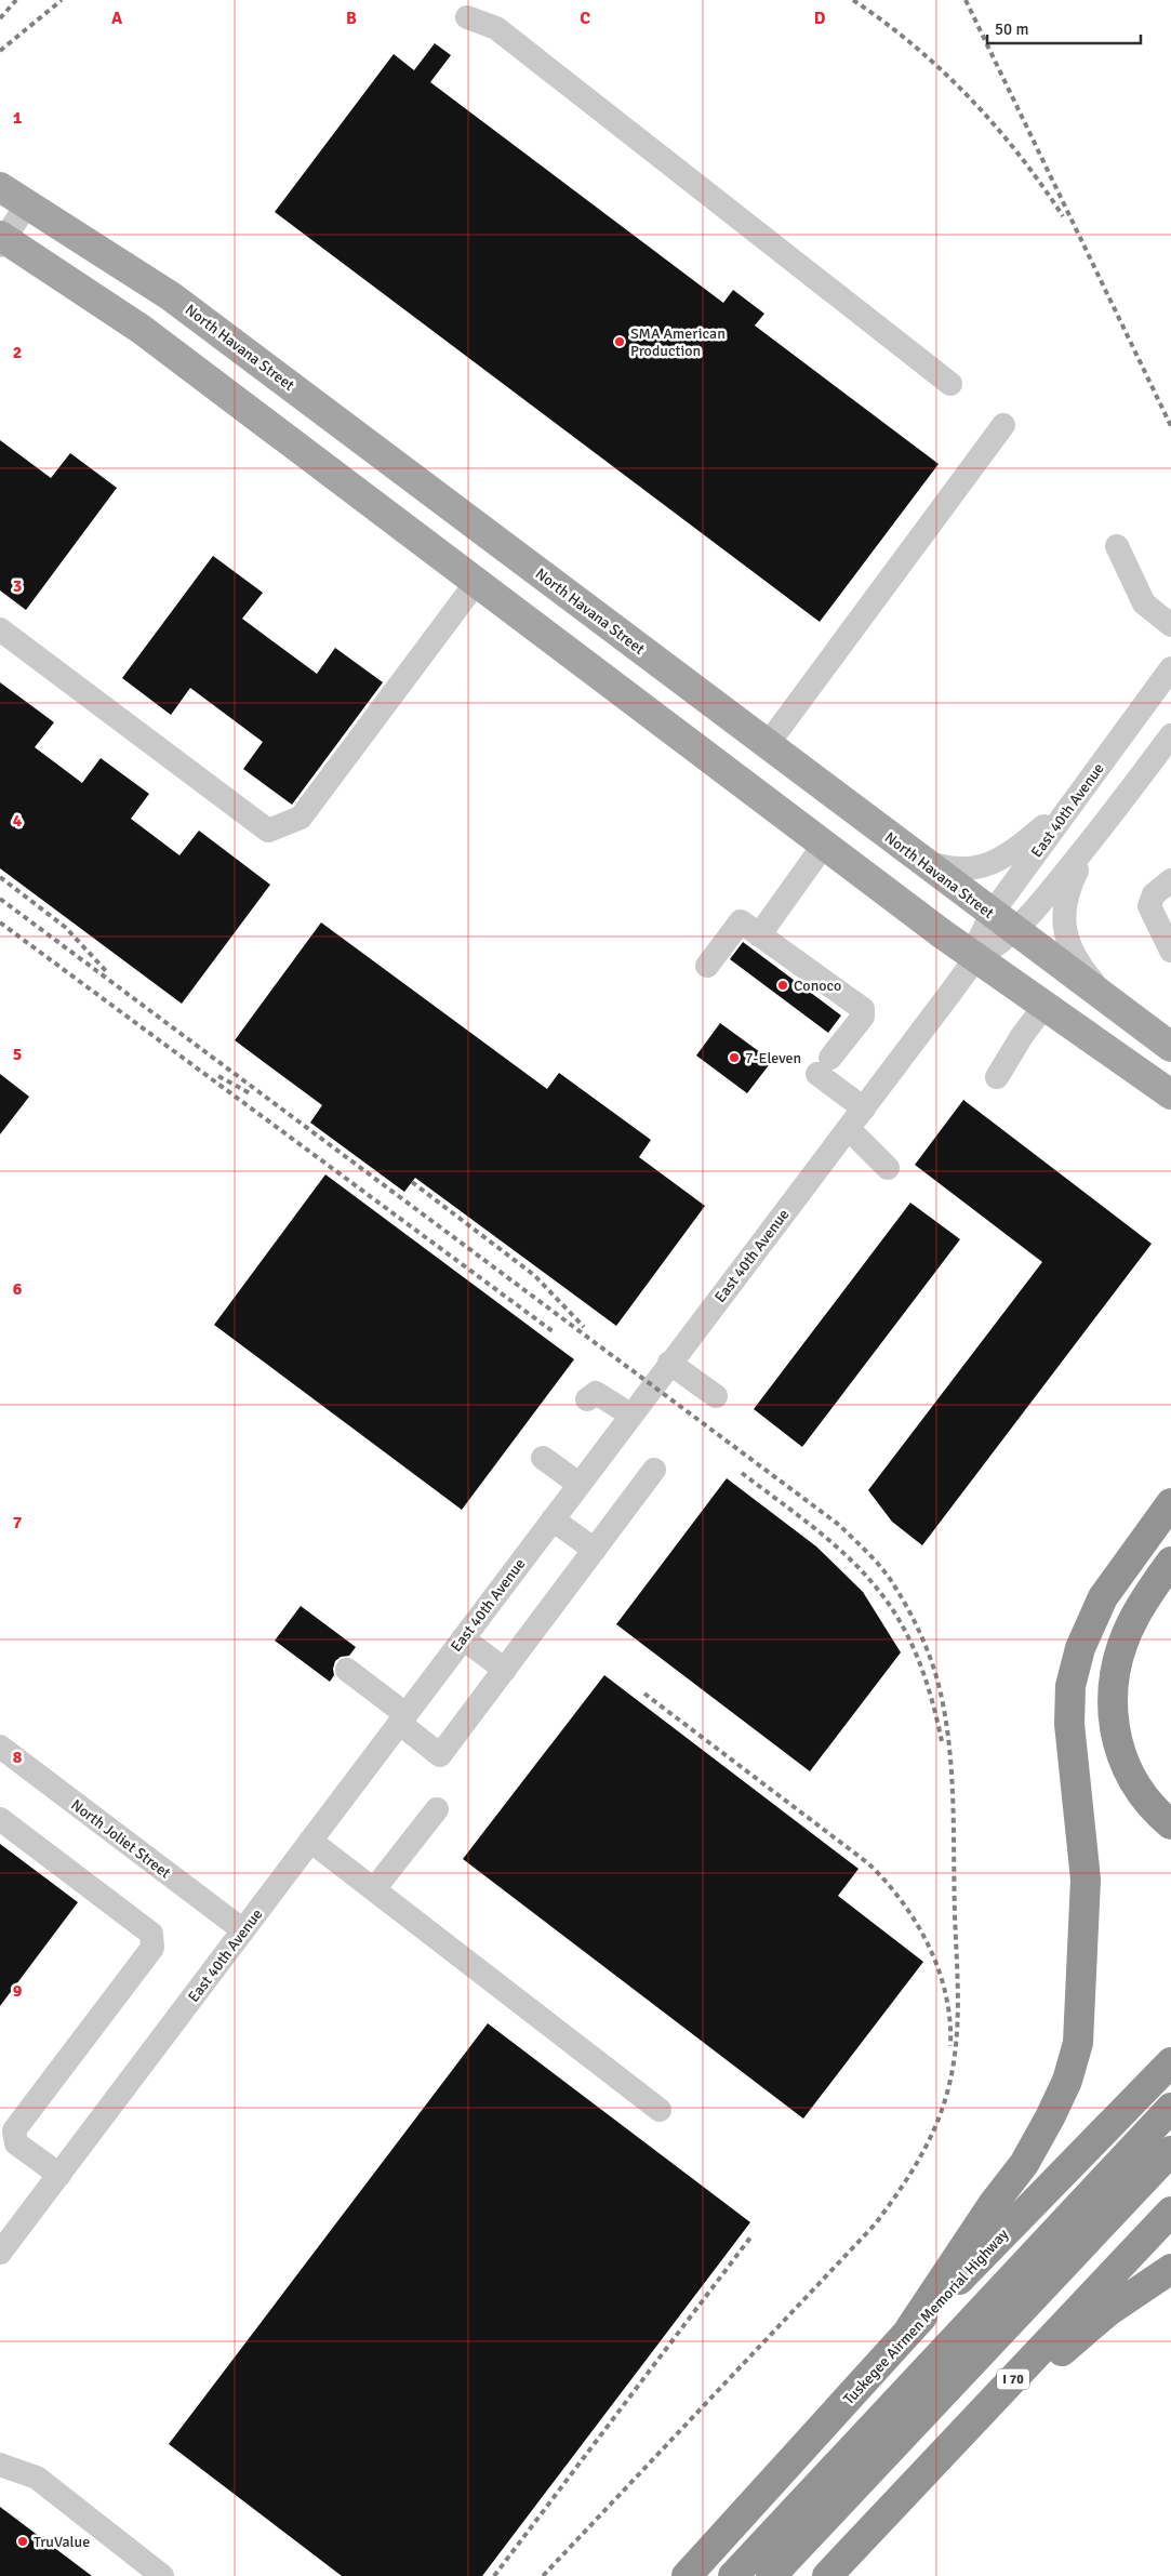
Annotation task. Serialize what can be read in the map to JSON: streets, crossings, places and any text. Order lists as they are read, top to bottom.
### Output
{
  "streets": {
    "highway": ["Tuskegee Airmen Memorial Highway", "I 70"],
    "main road": ["North Havana Street"],
    "street": ["East 40th Avenue", "North Joliet Street"]
  },
  "crossings": [
    ["North Havana Street", "East 40th Avenue"],
    ["East 40th Avenue", "North Joliet Street"]
  ],
  "places": [
    "SMA American Production",
    "Conoco",
    "7-Eleven",
    "TruValue"
  ],
  "scale_bar": "50 m",
  "grid": {
    "columns": [
      "A",
      "B",
      "C",
      "D"
    ],
    "rows": [
      "1",
      "2",
      "3",
      "4",
      "5",
      "6",
      "7",
      "8",
      "9"
    ]
  }
}
